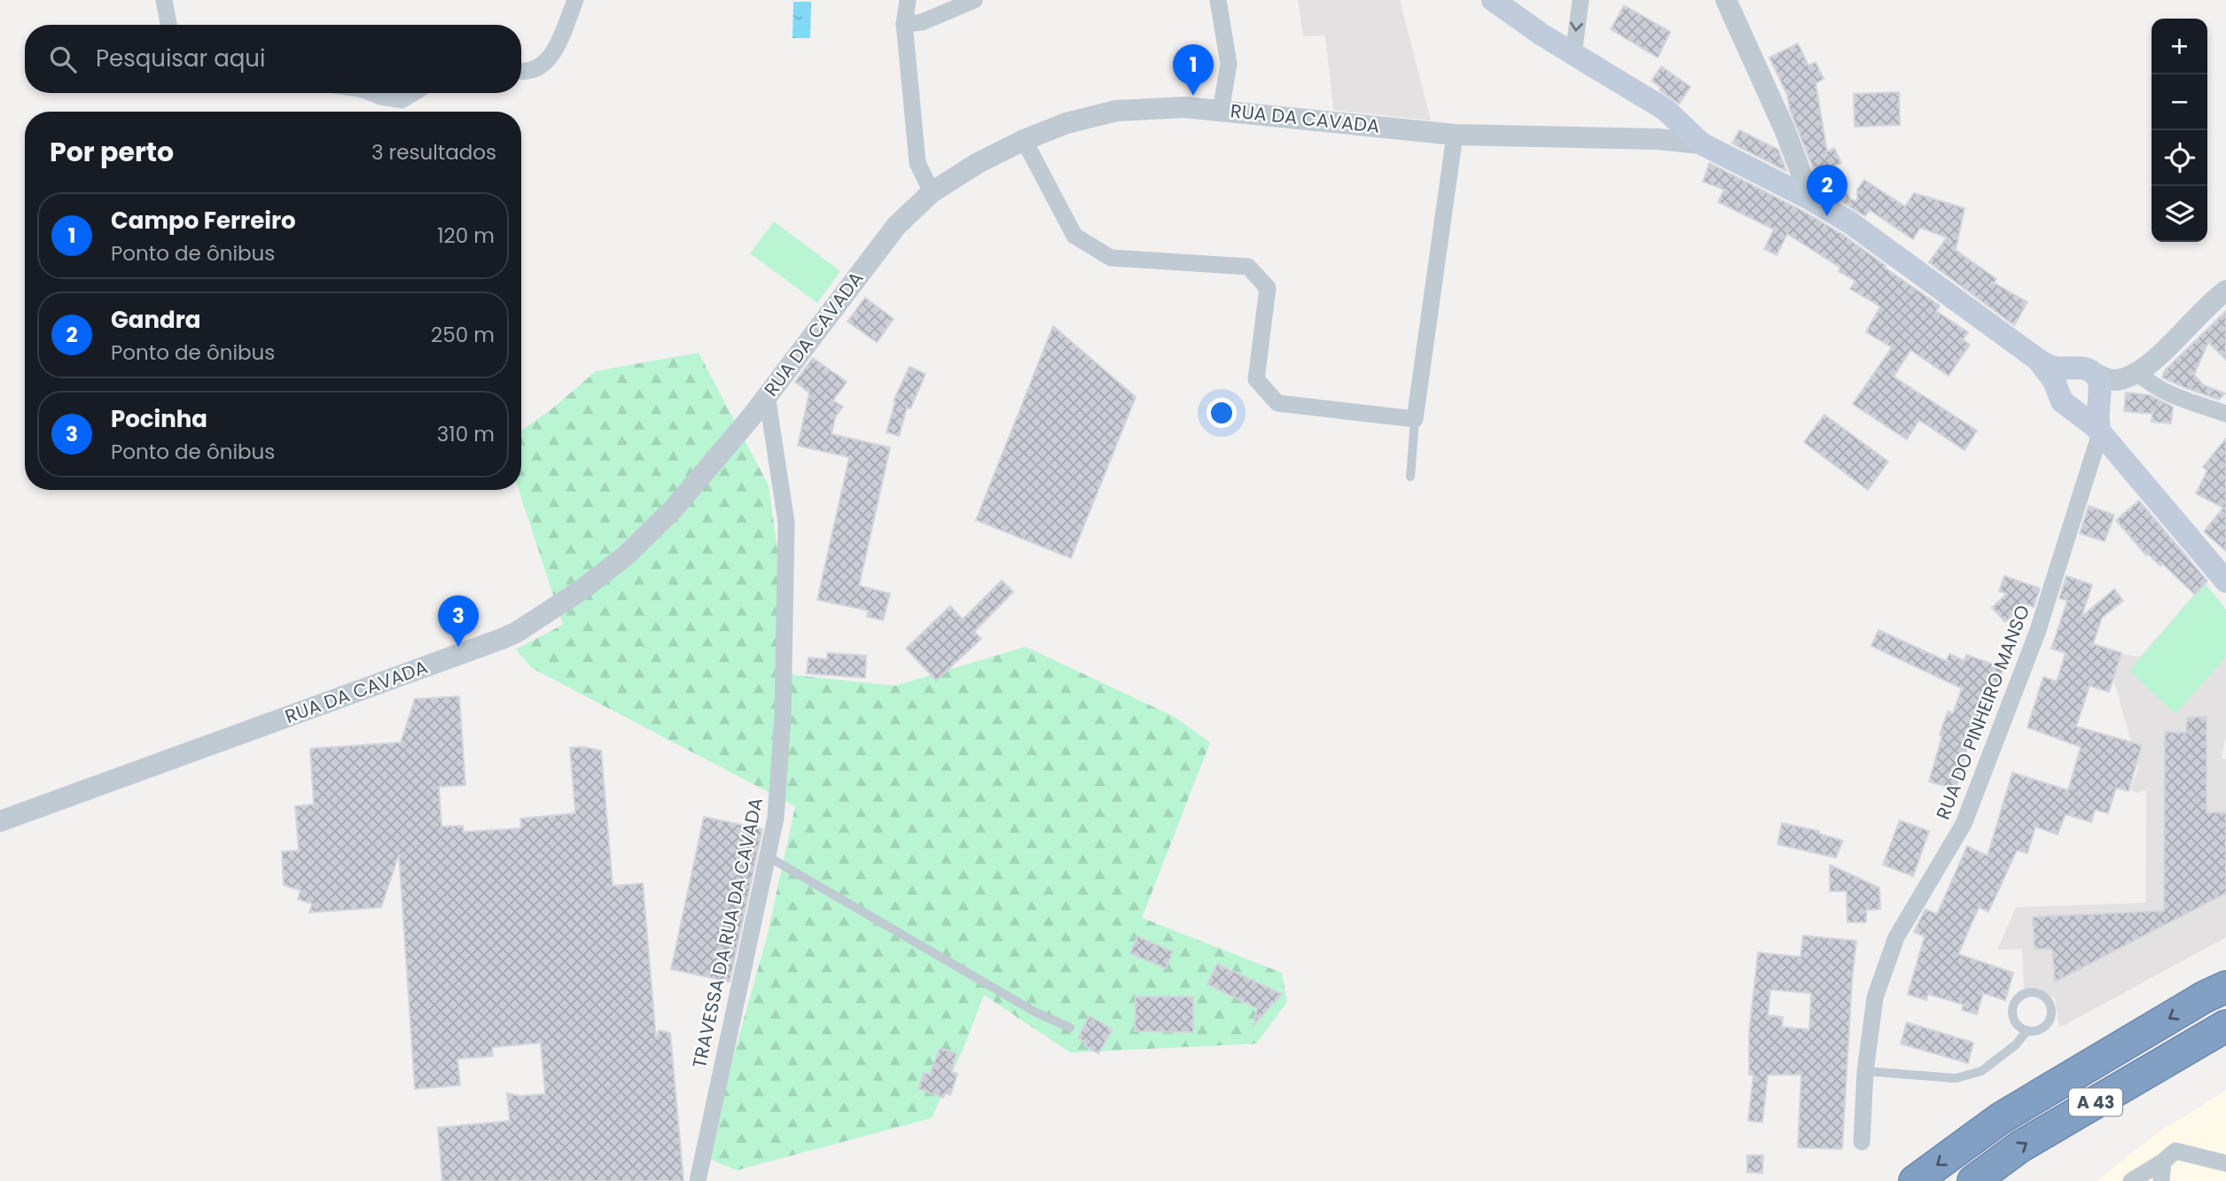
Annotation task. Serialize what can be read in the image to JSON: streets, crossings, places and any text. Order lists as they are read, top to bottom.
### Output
{
  "streets": {
    "highway": ["A 43"],
    "street": ["RUA DA CAVADA", "RUA DO PINHEIRO MANSO", "TRAVESSA DA RUA DA CAVADA"]
  },
  "crossings": [
    ["RUA DA CAVADA", "TRAVESSA DA RUA DA CAVADA"]
  ],
  "page": {
    "map_buttons": ["+", "−"],
    "search": "Pesquisar aqui",
    "pins": ["1", "2", "3"],
    "heading": ["Por perto", "3 resultados"],
    "list": [
      {
        "mark": "1",
        "name": "Campo Ferreiro",
        "note": "Ponto de ônibus",
        "value": "120 m"
      },
      {
        "mark": "2",
        "name": "Gandra",
        "note": "Ponto de ônibus",
        "value": "250 m"
      },
      {
        "mark": "3",
        "name": "Pocinha",
        "note": "Ponto de ônibus",
        "value": "310 m"
      }
    ]
  }
}
